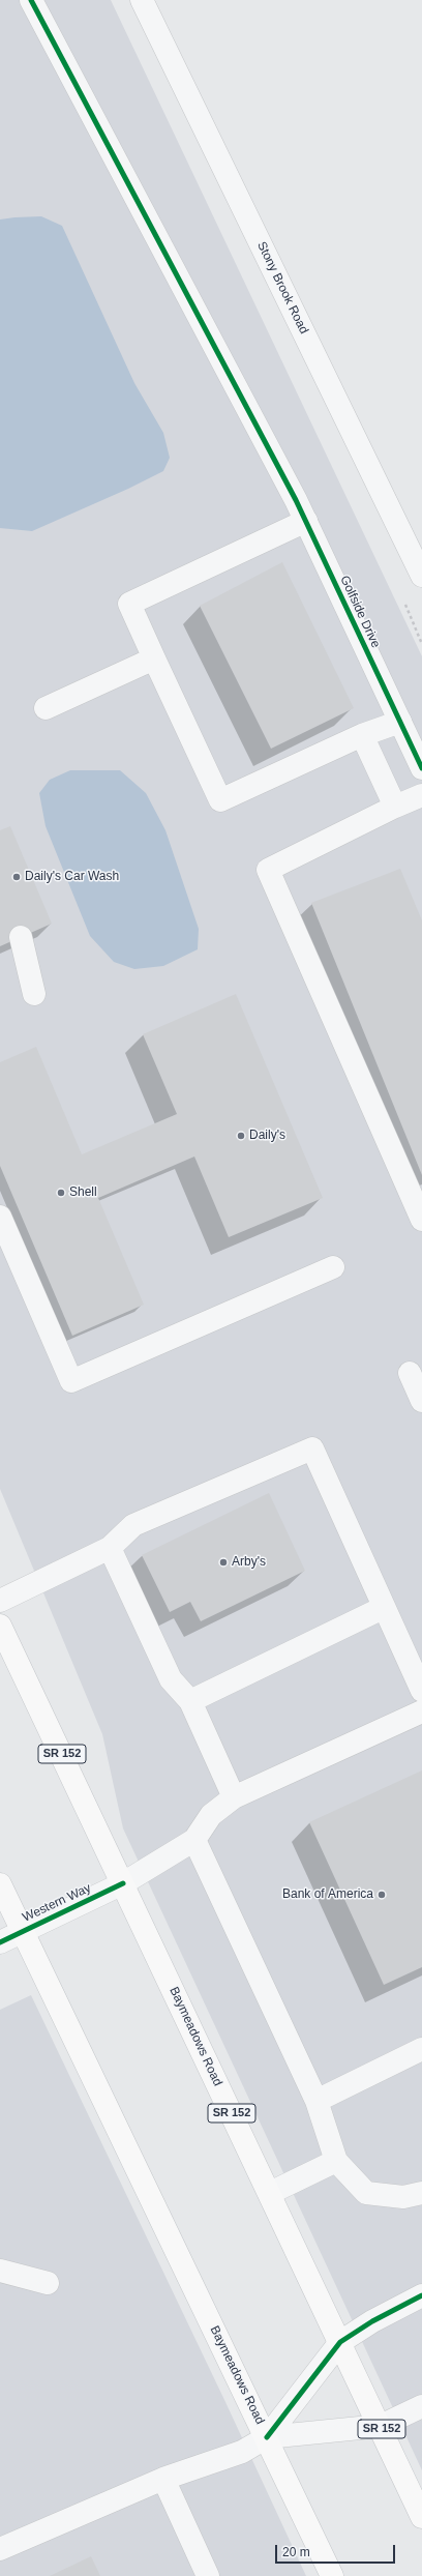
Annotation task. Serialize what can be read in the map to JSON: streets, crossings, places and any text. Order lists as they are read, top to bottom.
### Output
{
  "streets": {
    "main road": ["SR 152", "Baymeadows Road"],
    "street": ["Stony Brook Road", "Golfside Drive", "Western Way"]
  },
  "crossings": [
    ["Western Way", "Baymeadows Road"]
  ],
  "places": [
    "Daily's Car Wash",
    "Daily's",
    "Shell",
    "Arby's",
    "Bank of America"
  ],
  "scale_bar": "20 m"
}
